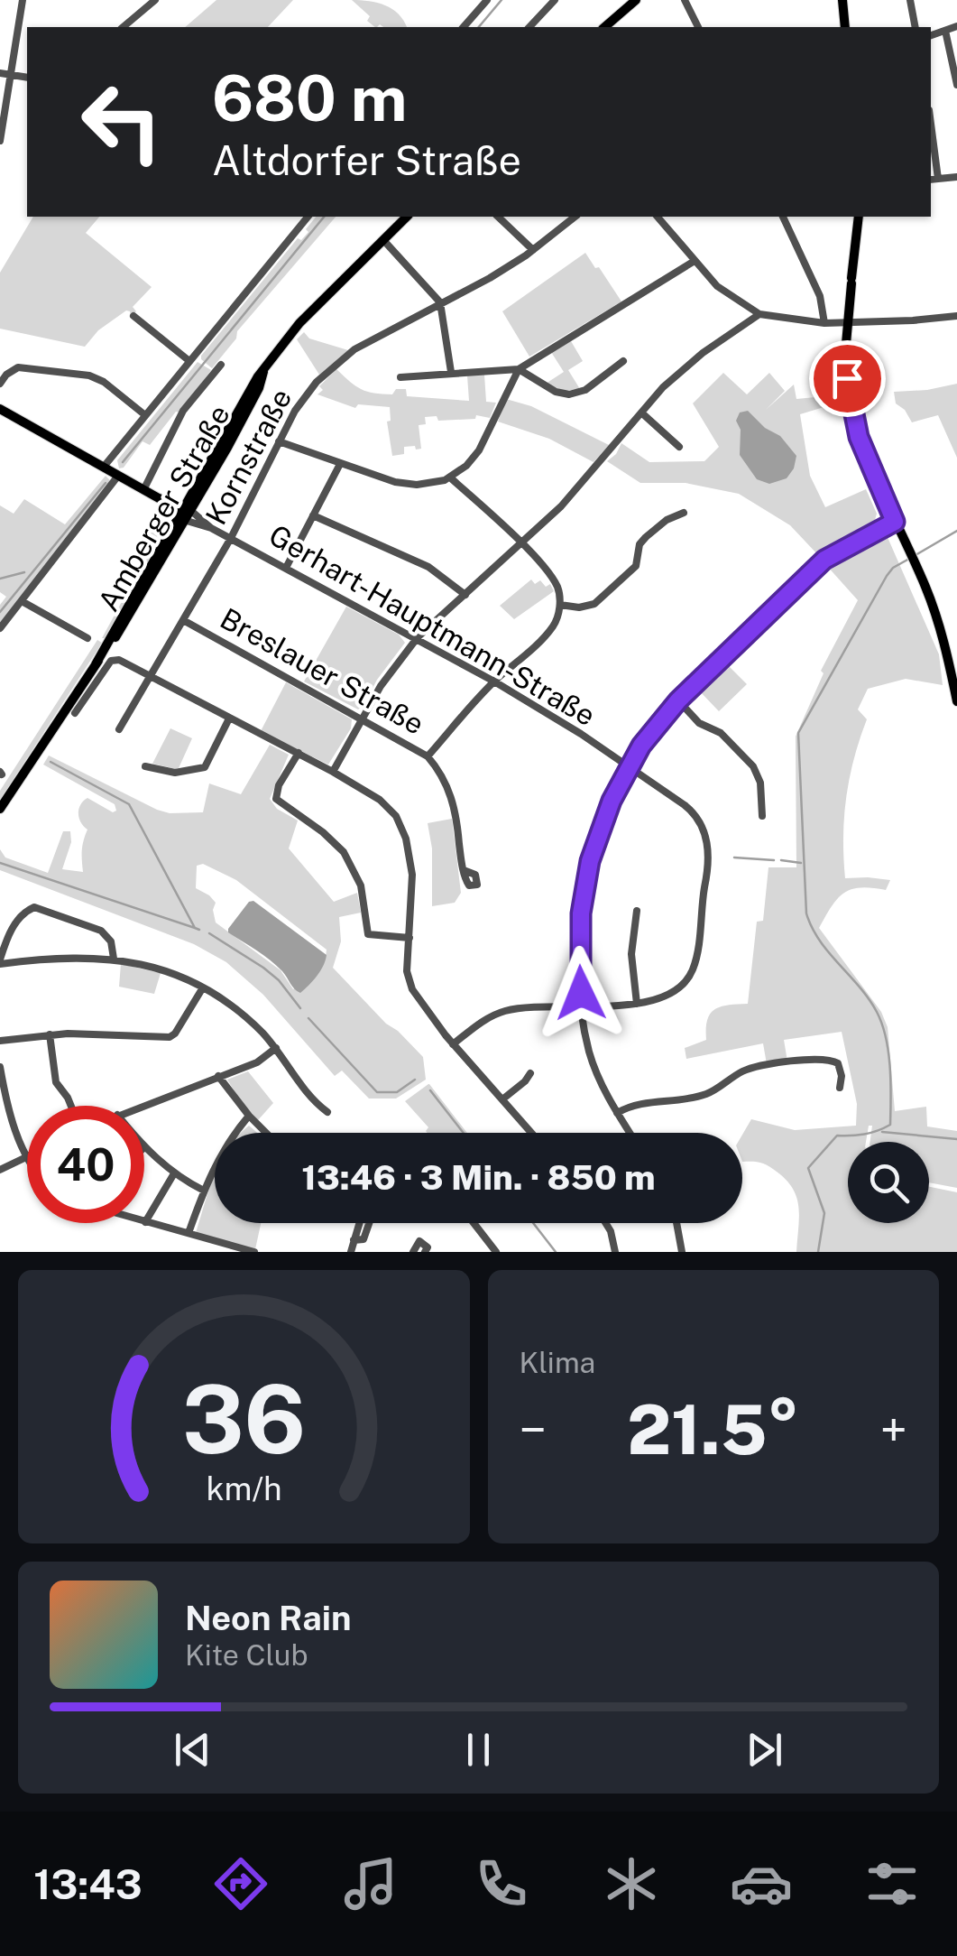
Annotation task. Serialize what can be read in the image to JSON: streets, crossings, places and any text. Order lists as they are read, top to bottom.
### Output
{
  "streets": {
    "main road": ["Amberger Straße"],
    "street": ["Kornstraße", "Gerhart-Hauptmann-Straße", "Breslauer Straße"]
  },
  "crossings": [
    ["Kornstraße", "Gerhart-Hauptmann-Straße"],
    ["Kornstraße", "Breslauer Straße"],
    ["Amberger Straße", "Gerhart-Hauptmann-Straße"]
  ],
  "page": {
    "turn": ["680 m", "Altdorfer Straße"],
    "limit": "40",
    "trip": "13:46 · 3 Min. · 850 m",
    "tile": "Klima",
    "heat": ["−", "21.5°", "+"],
    "song": ["Neon Rain", "Kite Club"],
    "tabs": "13:43",
    "gauge": ["36", "km/h"]
  }
}
